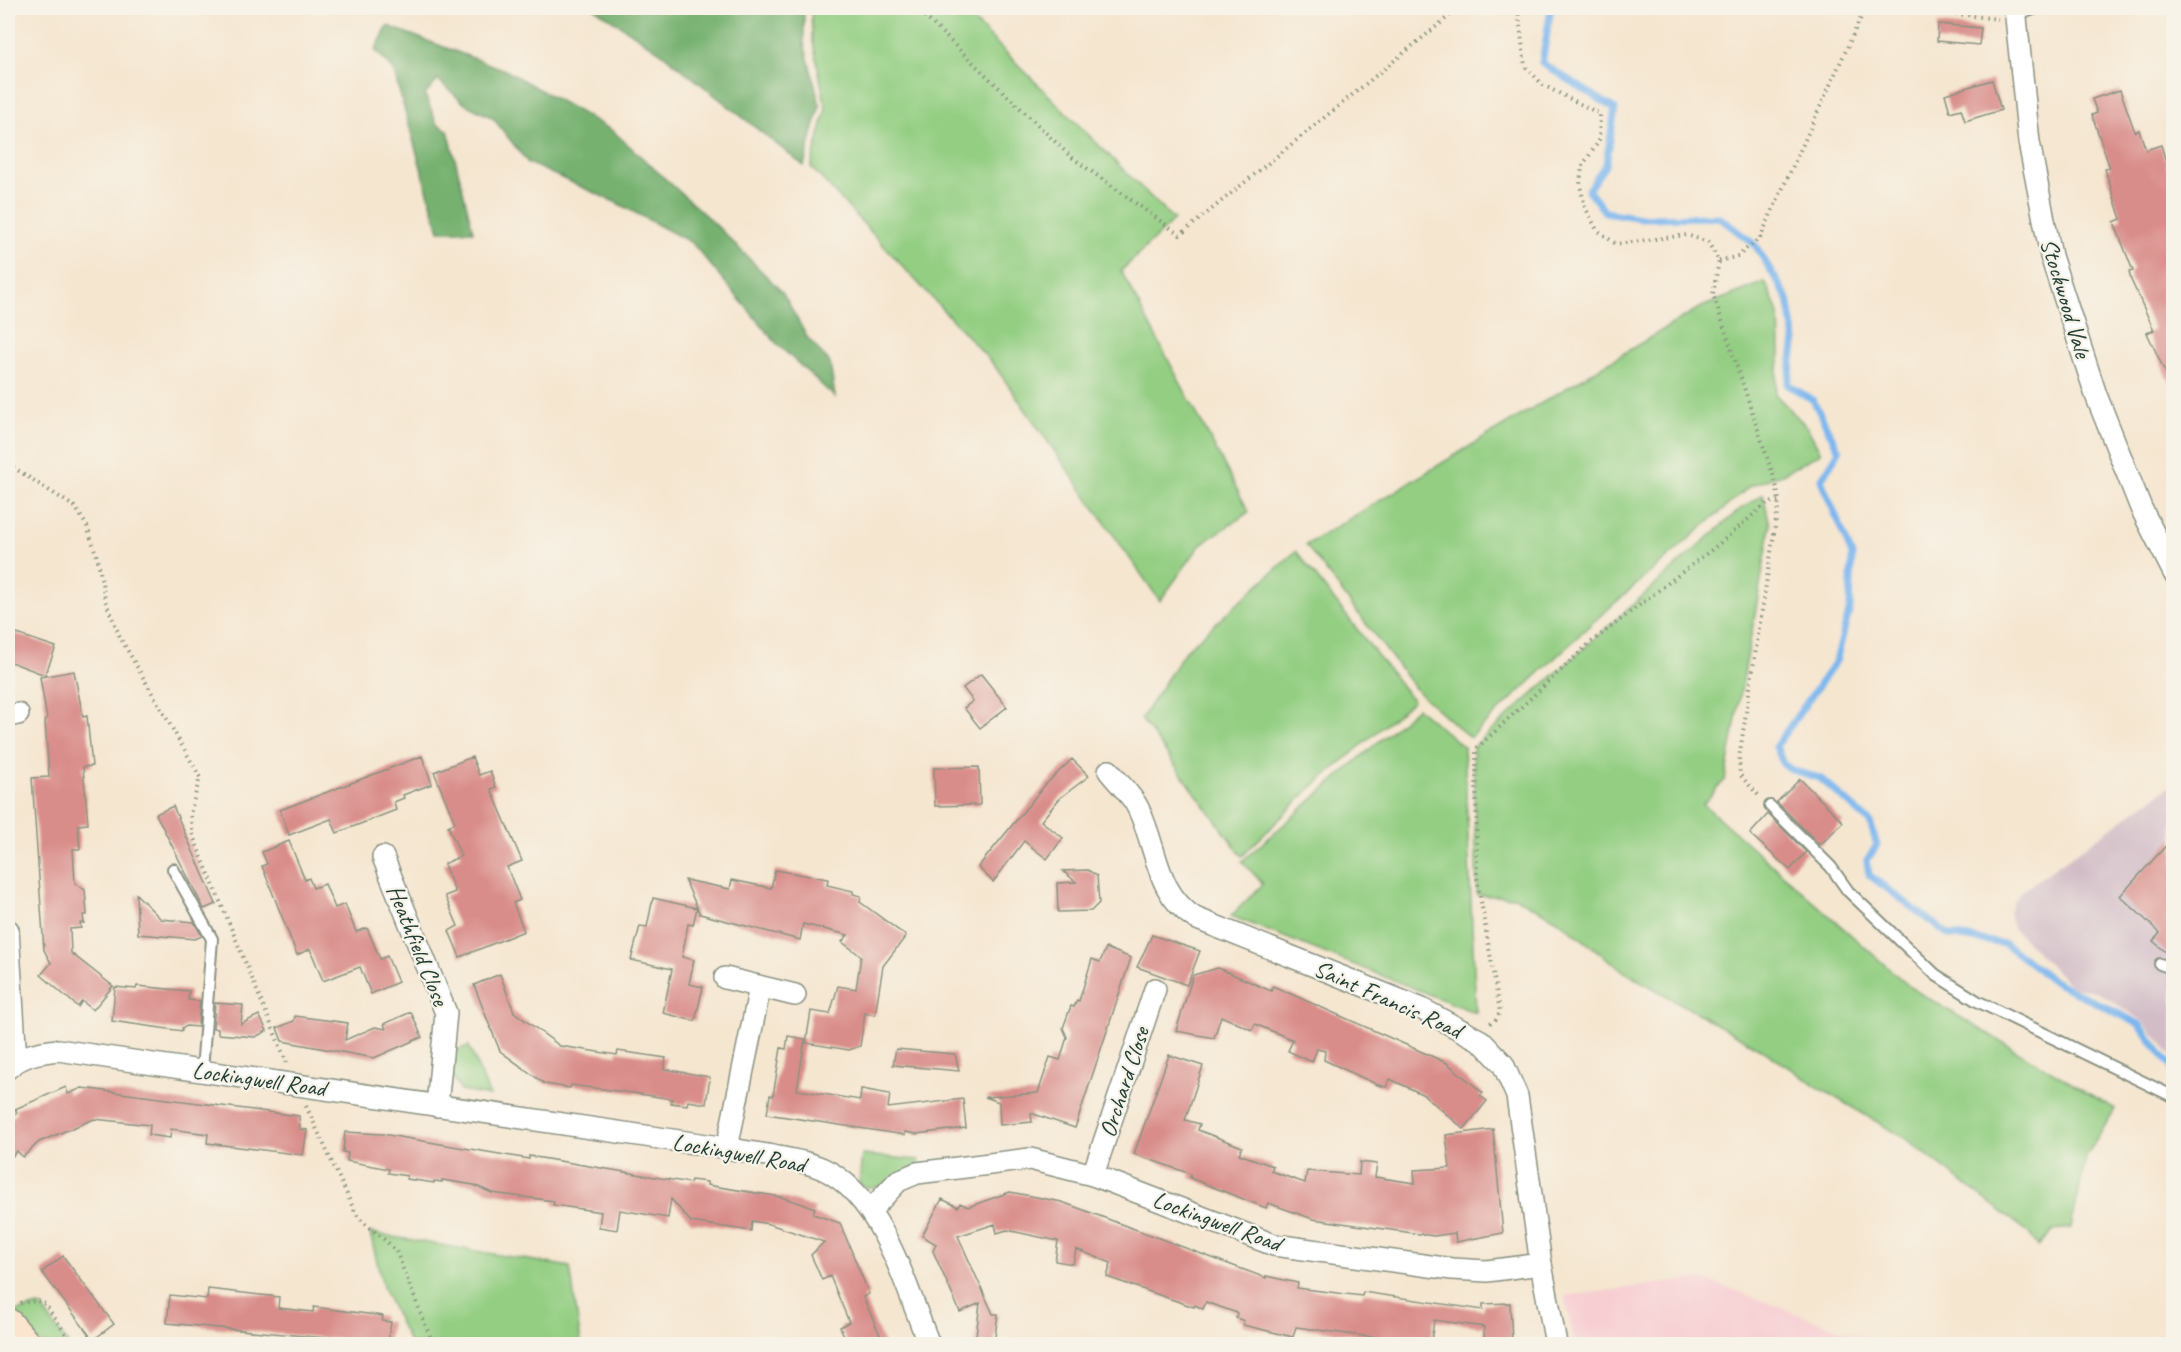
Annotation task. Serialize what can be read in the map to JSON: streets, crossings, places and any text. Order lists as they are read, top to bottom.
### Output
{
  "streets": {
    "street": [
      "Stockwood Vale",
      "Heathfield Close",
      "Saint Francis Road",
      "Lockingwell Road",
      "Orchard Close"
    ]
  },
  "crossings": [
    ["Heathfield Close", "Lockingwell Road"],
    ["Saint Francis Road", "Lockingwell Road"],
    ["Lockingwell Road", "Orchard Close"]
  ]
}
